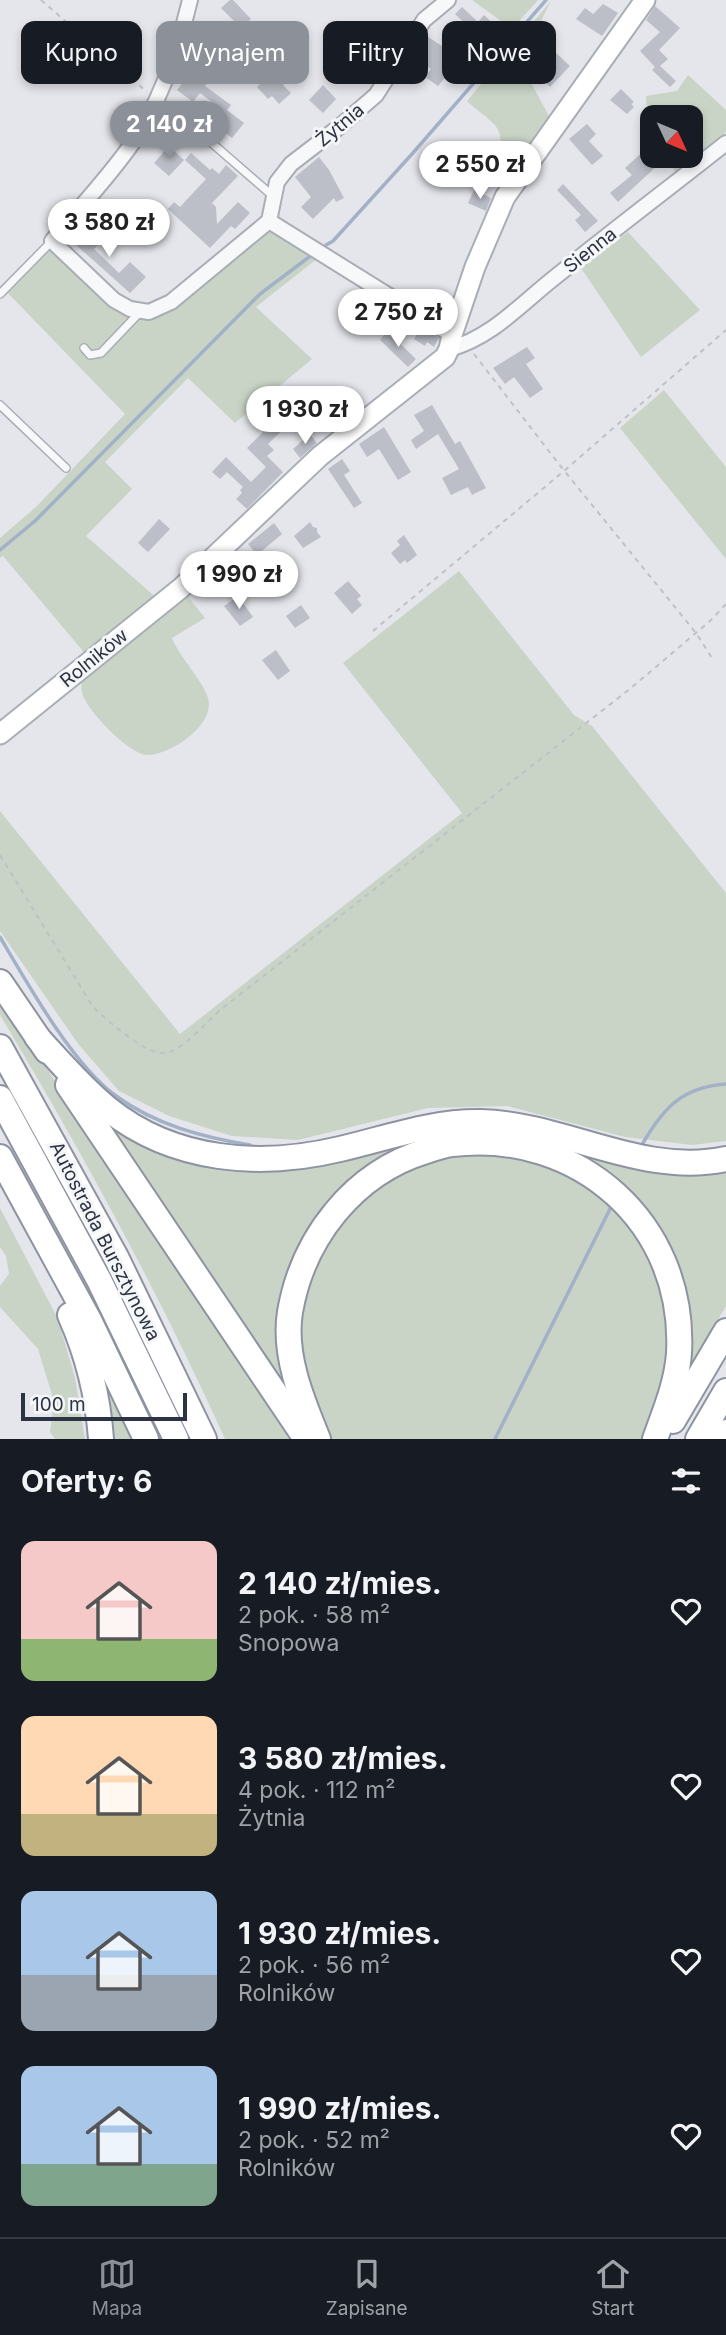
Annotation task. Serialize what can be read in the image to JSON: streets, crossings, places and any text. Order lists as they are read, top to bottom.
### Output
{
  "streets": {
    "highway": ["Autostrada Bursztynowa"],
    "street": ["Żytnia", "Sienna", "Rolników"]
  },
  "crossings": [
    ["Sienna", "Rolników"]
  ],
  "scale_bar": "100 m",
  "north": "bottom right",
  "page": {
    "chip": [
      "Kupno",
      "Wynajem",
      "Filtry",
      "Nowe"
    ],
    "price": [
      "2 140 zł",
      "2 550 zł",
      "3 580 zł",
      "2 750 zł",
      "1 930 zł",
      "1 990 zł"
    ],
    "scale": "100 m",
    "heading": "Oferty: 6",
    "list": [
      {
        "name": "2 140 zł/mies.",
        "note": "2 pok. · 58 m² · Snopowa"
      },
      {
        "name": "3 580 zł/mies.",
        "note": "4 pok. · 112 m² · Żytnia"
      },
      {
        "name": "1 930 zł/mies.",
        "note": "2 pok. · 56 m² · Rolników"
      },
      {
        "name": "1 990 zł/mies.",
        "note": "2 pok. · 52 m² · Rolników"
      }
    ],
    "tabs": ["Mapa", "Zapisane", "Start"]
  }
}
